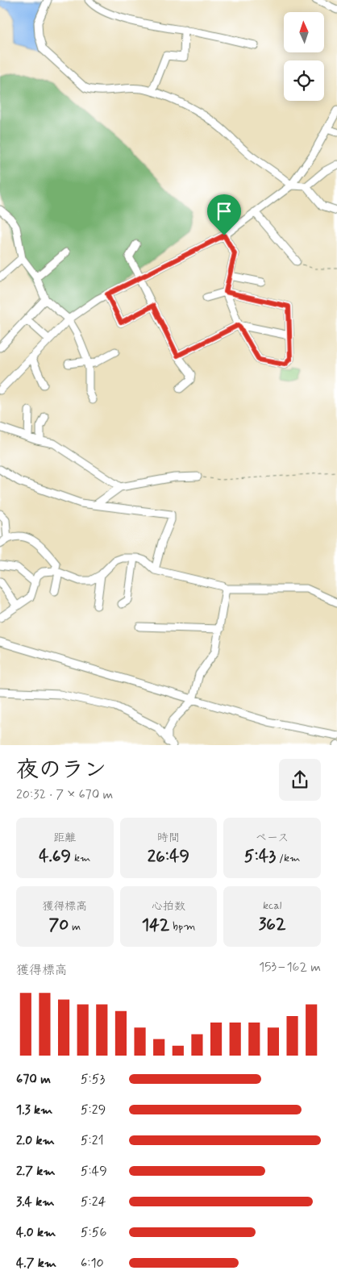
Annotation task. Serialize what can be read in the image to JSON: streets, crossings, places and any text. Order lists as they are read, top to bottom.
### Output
{
  "north": "top",
  "page": {
    "heading": ["夜のラン", "20:32 · 7 × 670 m"],
    "stats": [
      ["距離", "4.69 km"],
      ["時間", "26:49"],
      ["ペース", "5:43 /km"],
      ["獲得標高", "70 m"],
      ["心拍数", "142 bpm"],
      ["kcal", "362"]
    ],
    "chart": ["獲得標高", "153–162 m"],
    "list": [
      {
        "name": "670 m",
        "note": "5:53"
      },
      {
        "name": "1.3 km",
        "note": "5:29"
      },
      {
        "name": "2.0 km",
        "note": "5:21"
      },
      {
        "name": "2.7 km",
        "note": "5:49"
      },
      {
        "name": "3.4 km",
        "note": "5:24"
      },
      {
        "name": "4.0 km",
        "note": "5:56"
      },
      {
        "name": "4.7 km",
        "note": "6:10"
      }
    ]
  }
}
